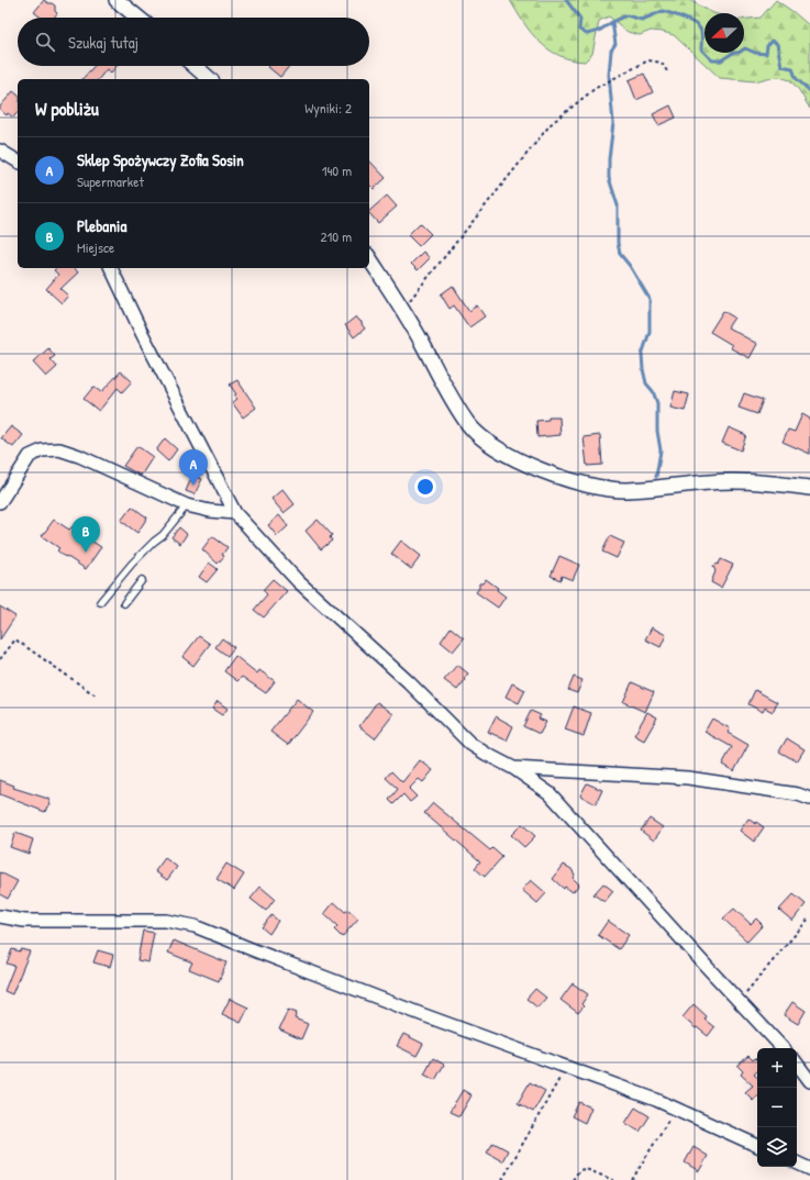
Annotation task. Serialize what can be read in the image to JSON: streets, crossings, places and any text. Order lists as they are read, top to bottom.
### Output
{
  "north": "left",
  "page": {
    "search": "Szukaj tutaj",
    "heading": ["W pobliżu", "Wyniki: 2"],
    "list": [
      {
        "mark": "A",
        "name": "Sklep Spożywczy Zofia Sosin",
        "note": "Supermarket",
        "value": "140 m"
      },
      {
        "mark": "B",
        "name": "Plebania",
        "note": "Miejsce",
        "value": "210 m"
      }
    ],
    "pins": ["A", "B"],
    "map_buttons": ["+", "−"]
  }
}
